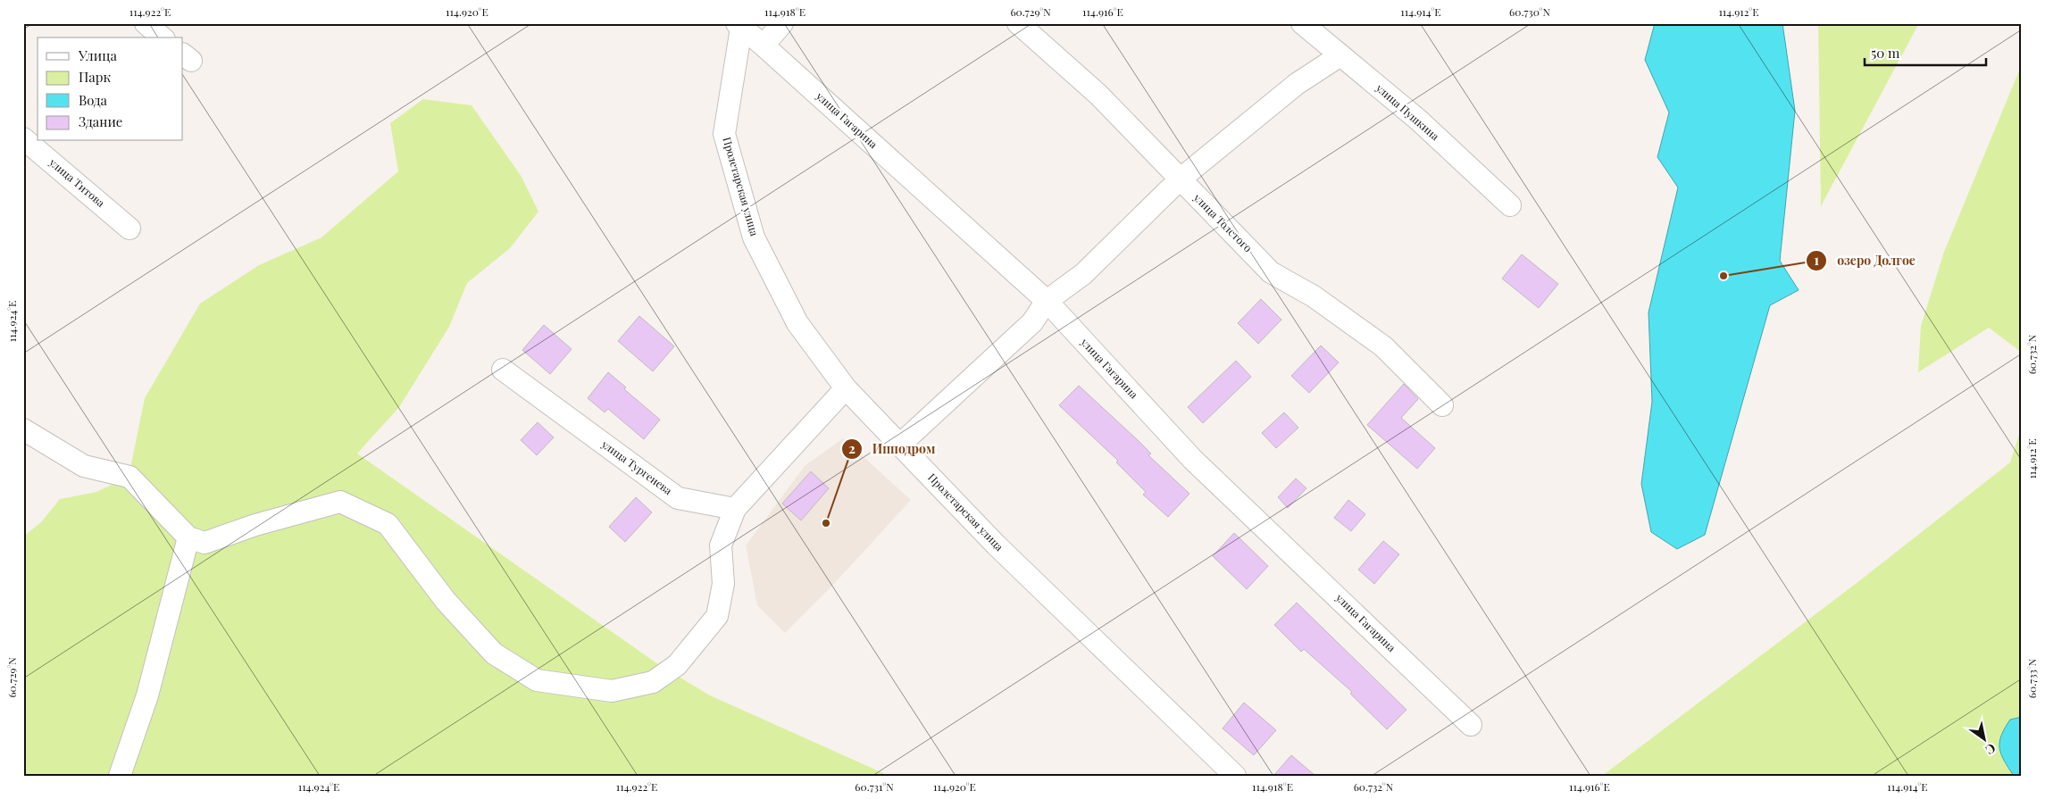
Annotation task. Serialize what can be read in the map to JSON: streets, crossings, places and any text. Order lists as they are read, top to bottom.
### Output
{
  "streets": {
    "street": [
      "улица Пушкина",
      "улица Гагарина",
      "улица Титова",
      "Пролетарская улица",
      "улица Толстого",
      "улица Тургенева"
    ]
  },
  "crossings": [
    ["улица Гагарина", "Пролетарская улица"]
  ],
  "places": ["озеро Долгое", "Ипподром"],
  "legend": [
    "Улица",
    "Парк",
    "Вода",
    "Здание"
  ],
  "scale_bar": "50 m",
  "north": "bottom right",
  "coordinates": [
    "114.922°E",
    "114.920°E",
    "114.918°E",
    "60.729°N",
    "114.916°E",
    "114.914°E",
    "60.730°N",
    "114.912°E",
    "114.924°E",
    "60.732°N",
    "60.733°N",
    "60.731°N"
  ]
}
